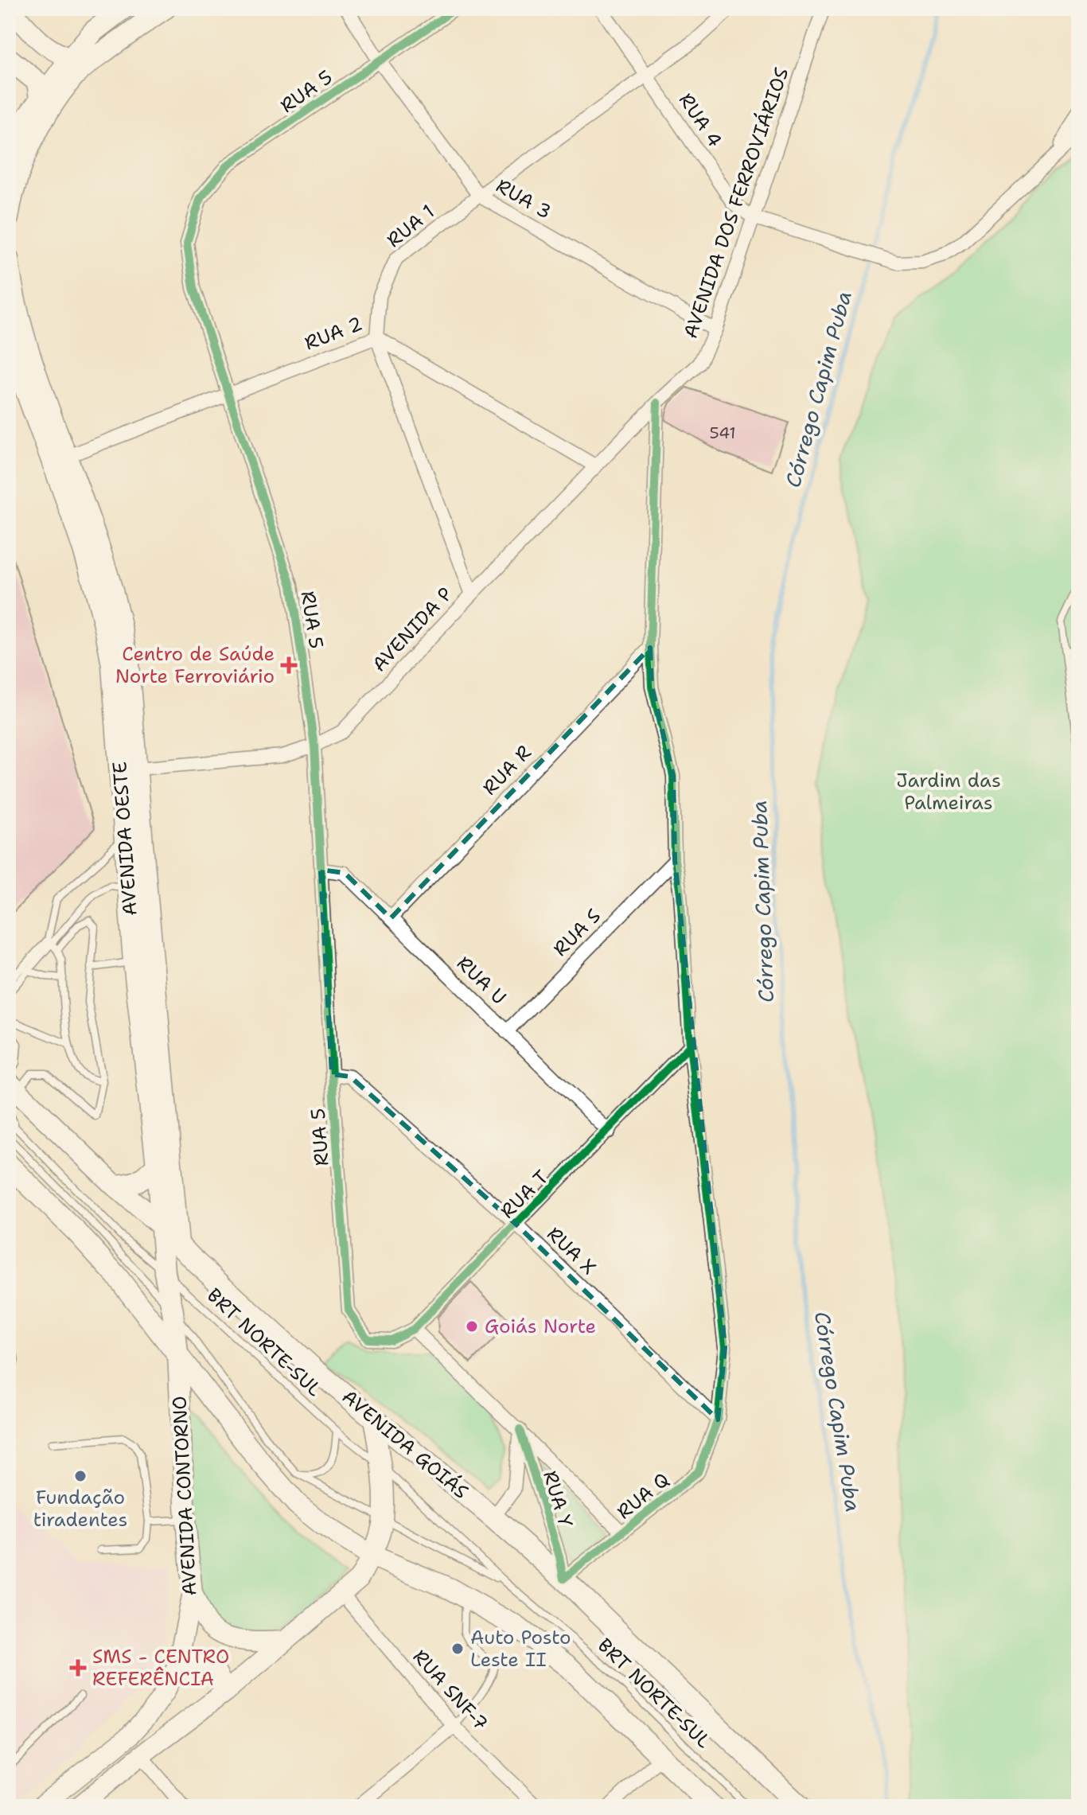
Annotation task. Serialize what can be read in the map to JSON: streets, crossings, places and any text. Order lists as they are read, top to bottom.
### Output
{
  "streets": {
    "main road": ["AVENIDA OESTE", "AVENIDA GOIÁS", "AVENIDA CONTORNO"],
    "street": [
      "RUA 5",
      "RUA 4",
      "RUA 3",
      "AVENIDA DOS FERROVIÁRIOS",
      "RUA 1",
      "RUA 2",
      "AVENIDA P",
      "RUA R",
      "RUA S",
      "RUA U",
      "RUA T",
      "RUA X",
      "RUA Q",
      "RUA Y",
      "RUA SNF-7"
    ],
    "lane": ["BRT NORTE-SUL"]
  },
  "crossings": [
    ["RUA 5", "RUA 3"],
    ["RUA 5", "RUA 2"],
    ["RUA 5", "AVENIDA P"],
    ["RUA 5", "RUA U"],
    ["RUA 5", "RUA T"],
    ["RUA 5", "RUA X"],
    ["RUA 4", "AVENIDA DOS FERROVIÁRIOS"],
    ["RUA 4", "RUA 1"],
    ["RUA 3", "AVENIDA DOS FERROVIÁRIOS"],
    ["RUA 3", "RUA 1"],
    ["AVENIDA DOS FERROVIÁRIOS", "AVENIDA P"],
    ["RUA 1", "RUA 2"],
    ["RUA 1", "AVENIDA P"],
    ["RUA 2", "AVENIDA P"],
    ["RUA 2", "AVENIDA OESTE"],
    ["AVENIDA P", "AVENIDA OESTE"],
    ["RUA R", "RUA U"],
    ["AVENIDA OESTE", "BRT NORTE-SUL"],
    ["AVENIDA OESTE", "AVENIDA GOIÁS"],
    ["AVENIDA OESTE", "AVENIDA CONTORNO"],
    ["RUA S", "RUA U"],
    ["RUA U", "RUA T"],
    ["RUA T", "RUA X"],
    ["RUA T", "RUA Y"],
    ["RUA X", "RUA Q"],
    ["AVENIDA GOIÁS", "RUA Q"],
    ["AVENIDA GOIÁS", "RUA Y"],
    ["RUA Q", "RUA Y"]
  ],
  "water": ["Córrego Capim Puba"],
  "parks": ["Jardim das Palmeiras"],
  "places": {
    "health": ["Centro de Saúde Norte Ferroviário", "SMS - CENTRO REFERÊNCIA"],
    "other": ["Goiás Norte", "Fundação tiradentes", "Auto Posto Leste II"]
  },
  "house_numbers": ["541"]
}
